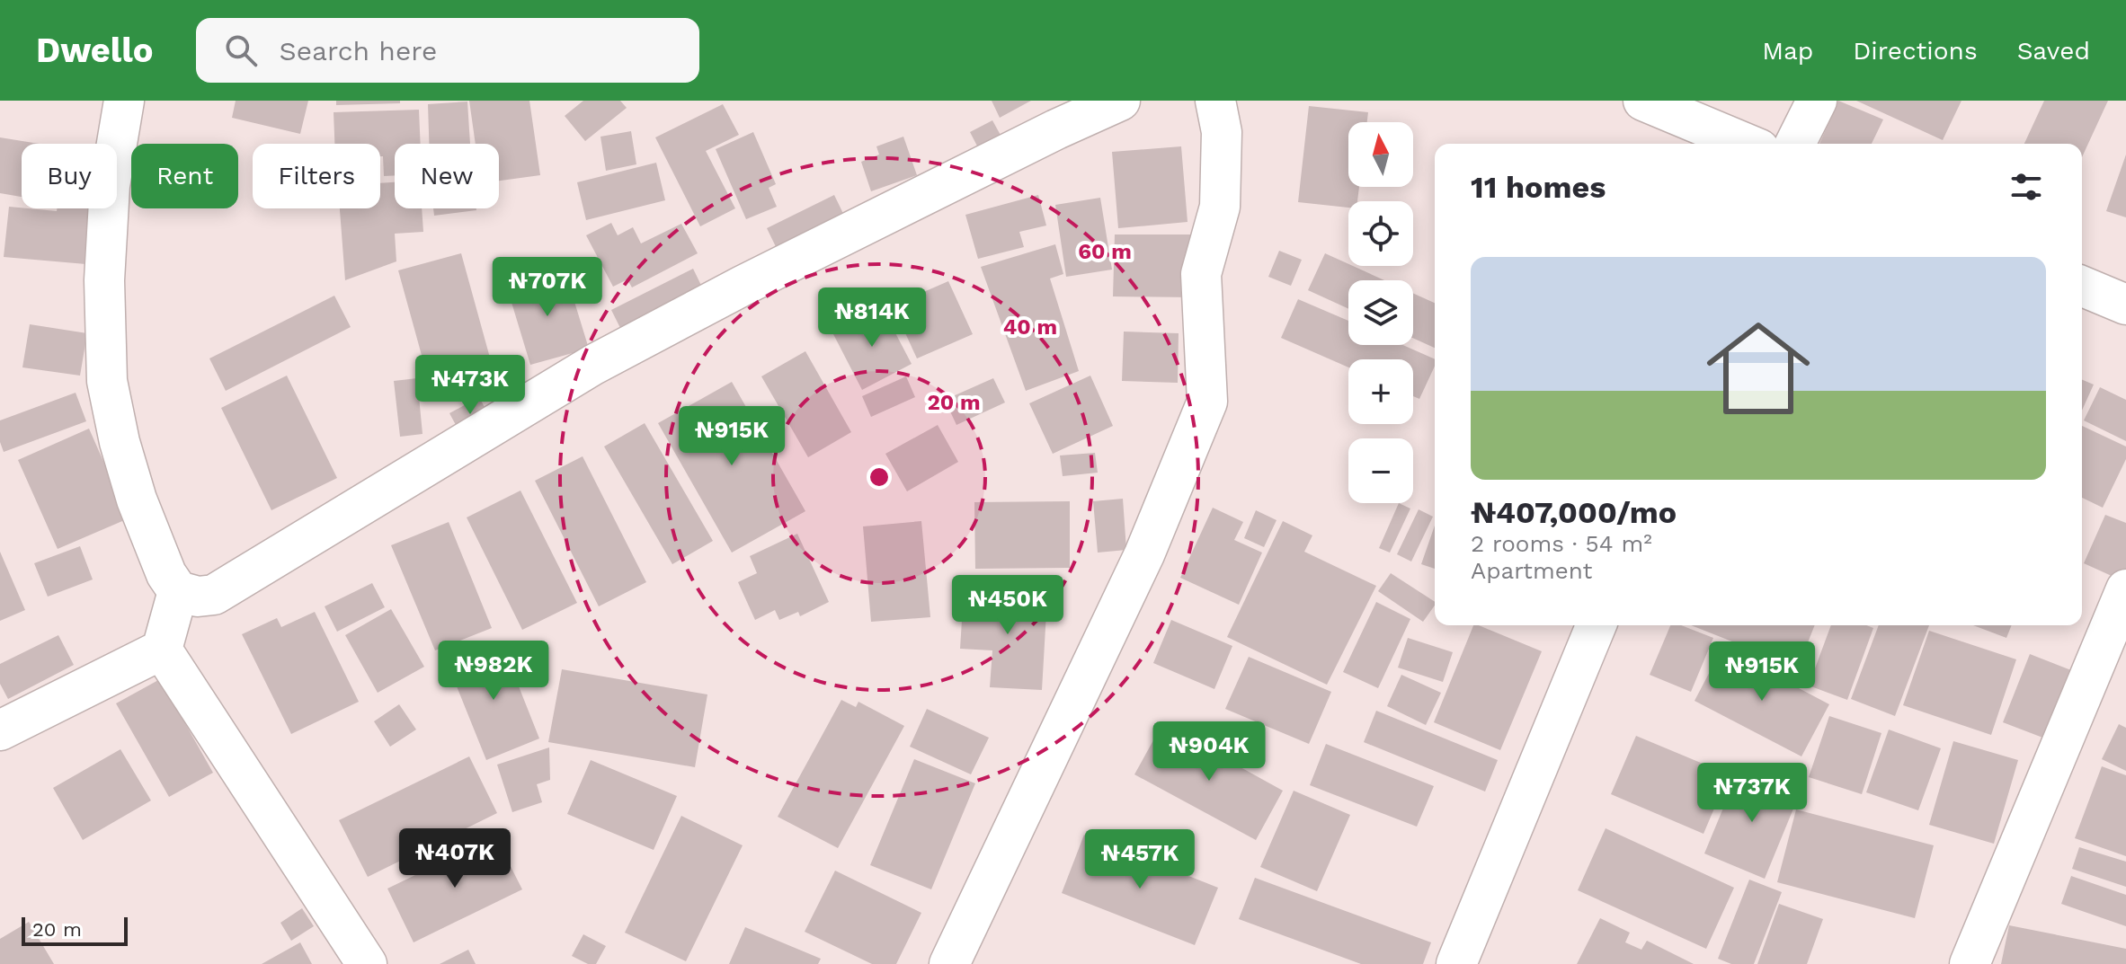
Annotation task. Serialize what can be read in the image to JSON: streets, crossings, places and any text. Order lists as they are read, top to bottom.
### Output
{
  "scale_bar": "20 m",
  "north": "top",
  "page": {
    "header": "Dwello",
    "search": "Search here",
    "nav": ["Map", "Directions", "Saved"],
    "map_buttons": ["+", "−"],
    "chip": [
      "Buy",
      "Rent",
      "Filters",
      "New"
    ],
    "heading": "11 homes",
    "list": [
      {
        "name": "₦407,000/mo",
        "note": "2 rooms · 54 m² · Apartment"
      }
    ],
    "price": [
      "₦707K",
      "₦814K",
      "₦473K",
      "₦915K",
      "₦450K",
      "₦982K",
      "₦915K",
      "₦904K",
      "₦737K",
      "₦407K",
      "₦457K"
    ],
    "scale": "20 m"
  },
  "rings": ["60 m", "40 m", "20 m"]
}
